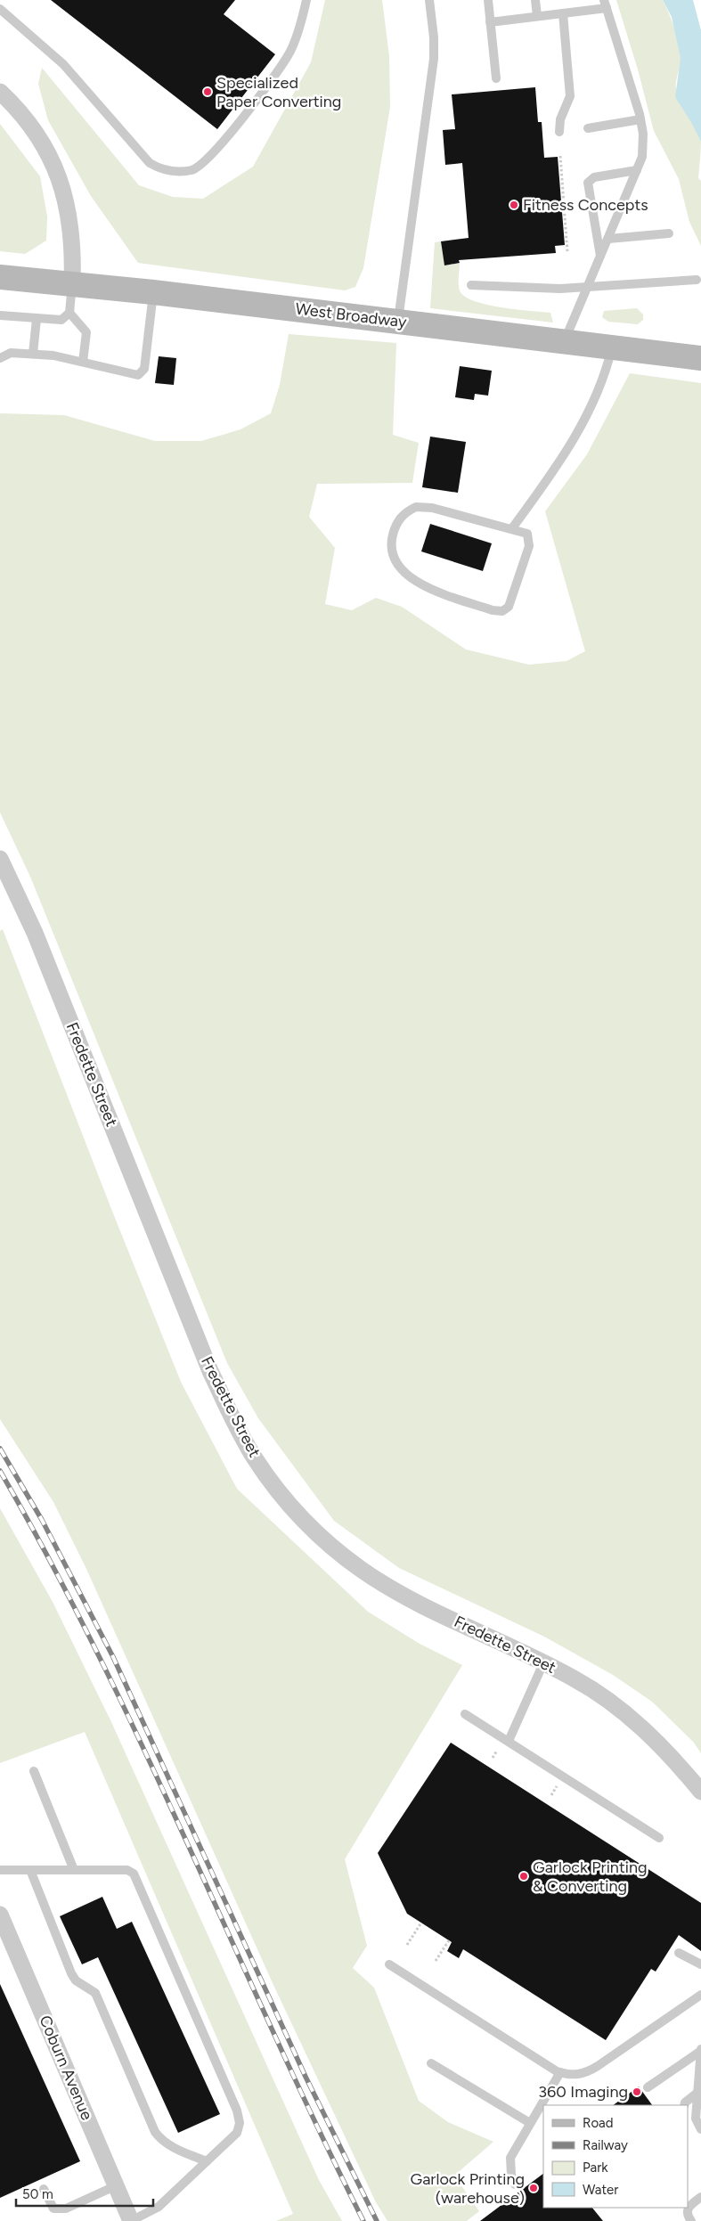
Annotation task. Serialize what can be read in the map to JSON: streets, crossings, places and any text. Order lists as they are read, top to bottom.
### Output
{
  "streets": {
    "main road": ["West Broadway"],
    "street": ["Fredette Street", "Coburn Avenue"]
  },
  "places": [
    "Specialized Paper Converting",
    "Fitness Concepts",
    "Garlock Printing & Converting",
    "360 Imaging",
    "Garlock Printing (warehouse)"
  ],
  "legend": [
    "Road",
    "Railway",
    "Park",
    "Water"
  ],
  "scale_bar": "50 m"
}
